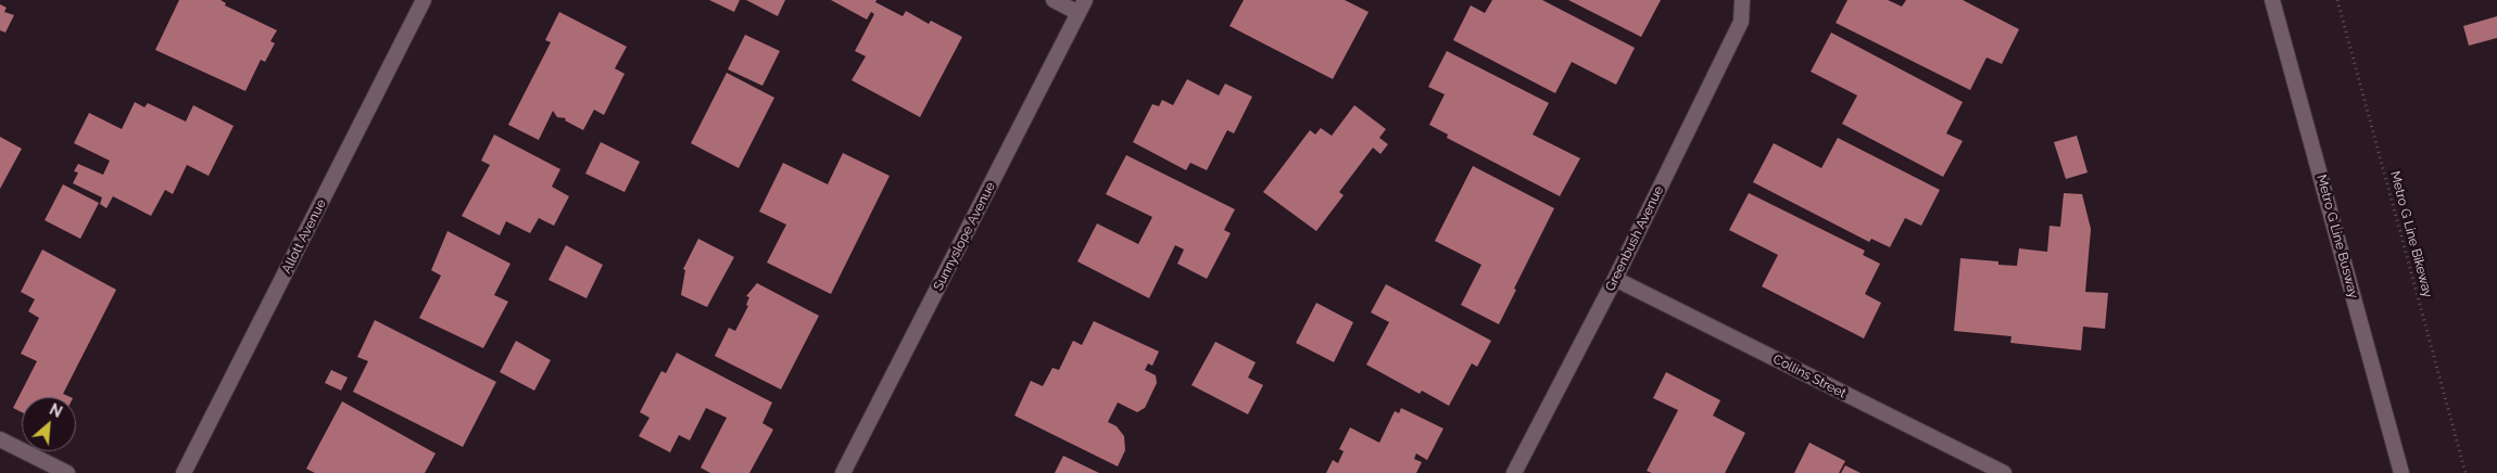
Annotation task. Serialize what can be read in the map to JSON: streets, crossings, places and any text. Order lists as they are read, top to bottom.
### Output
{
  "streets": {
    "street": [
      "Allott Avenue",
      "Sunnyslope Avenue",
      "Metro G Line Busway",
      "Greenbush Avenue",
      "Collins Street"
    ],
    "path": ["Metro G Line Bikeway"]
  },
  "crossings": [
    ["Greenbush Avenue", "Collins Street"]
  ],
  "north": "top right"
}
